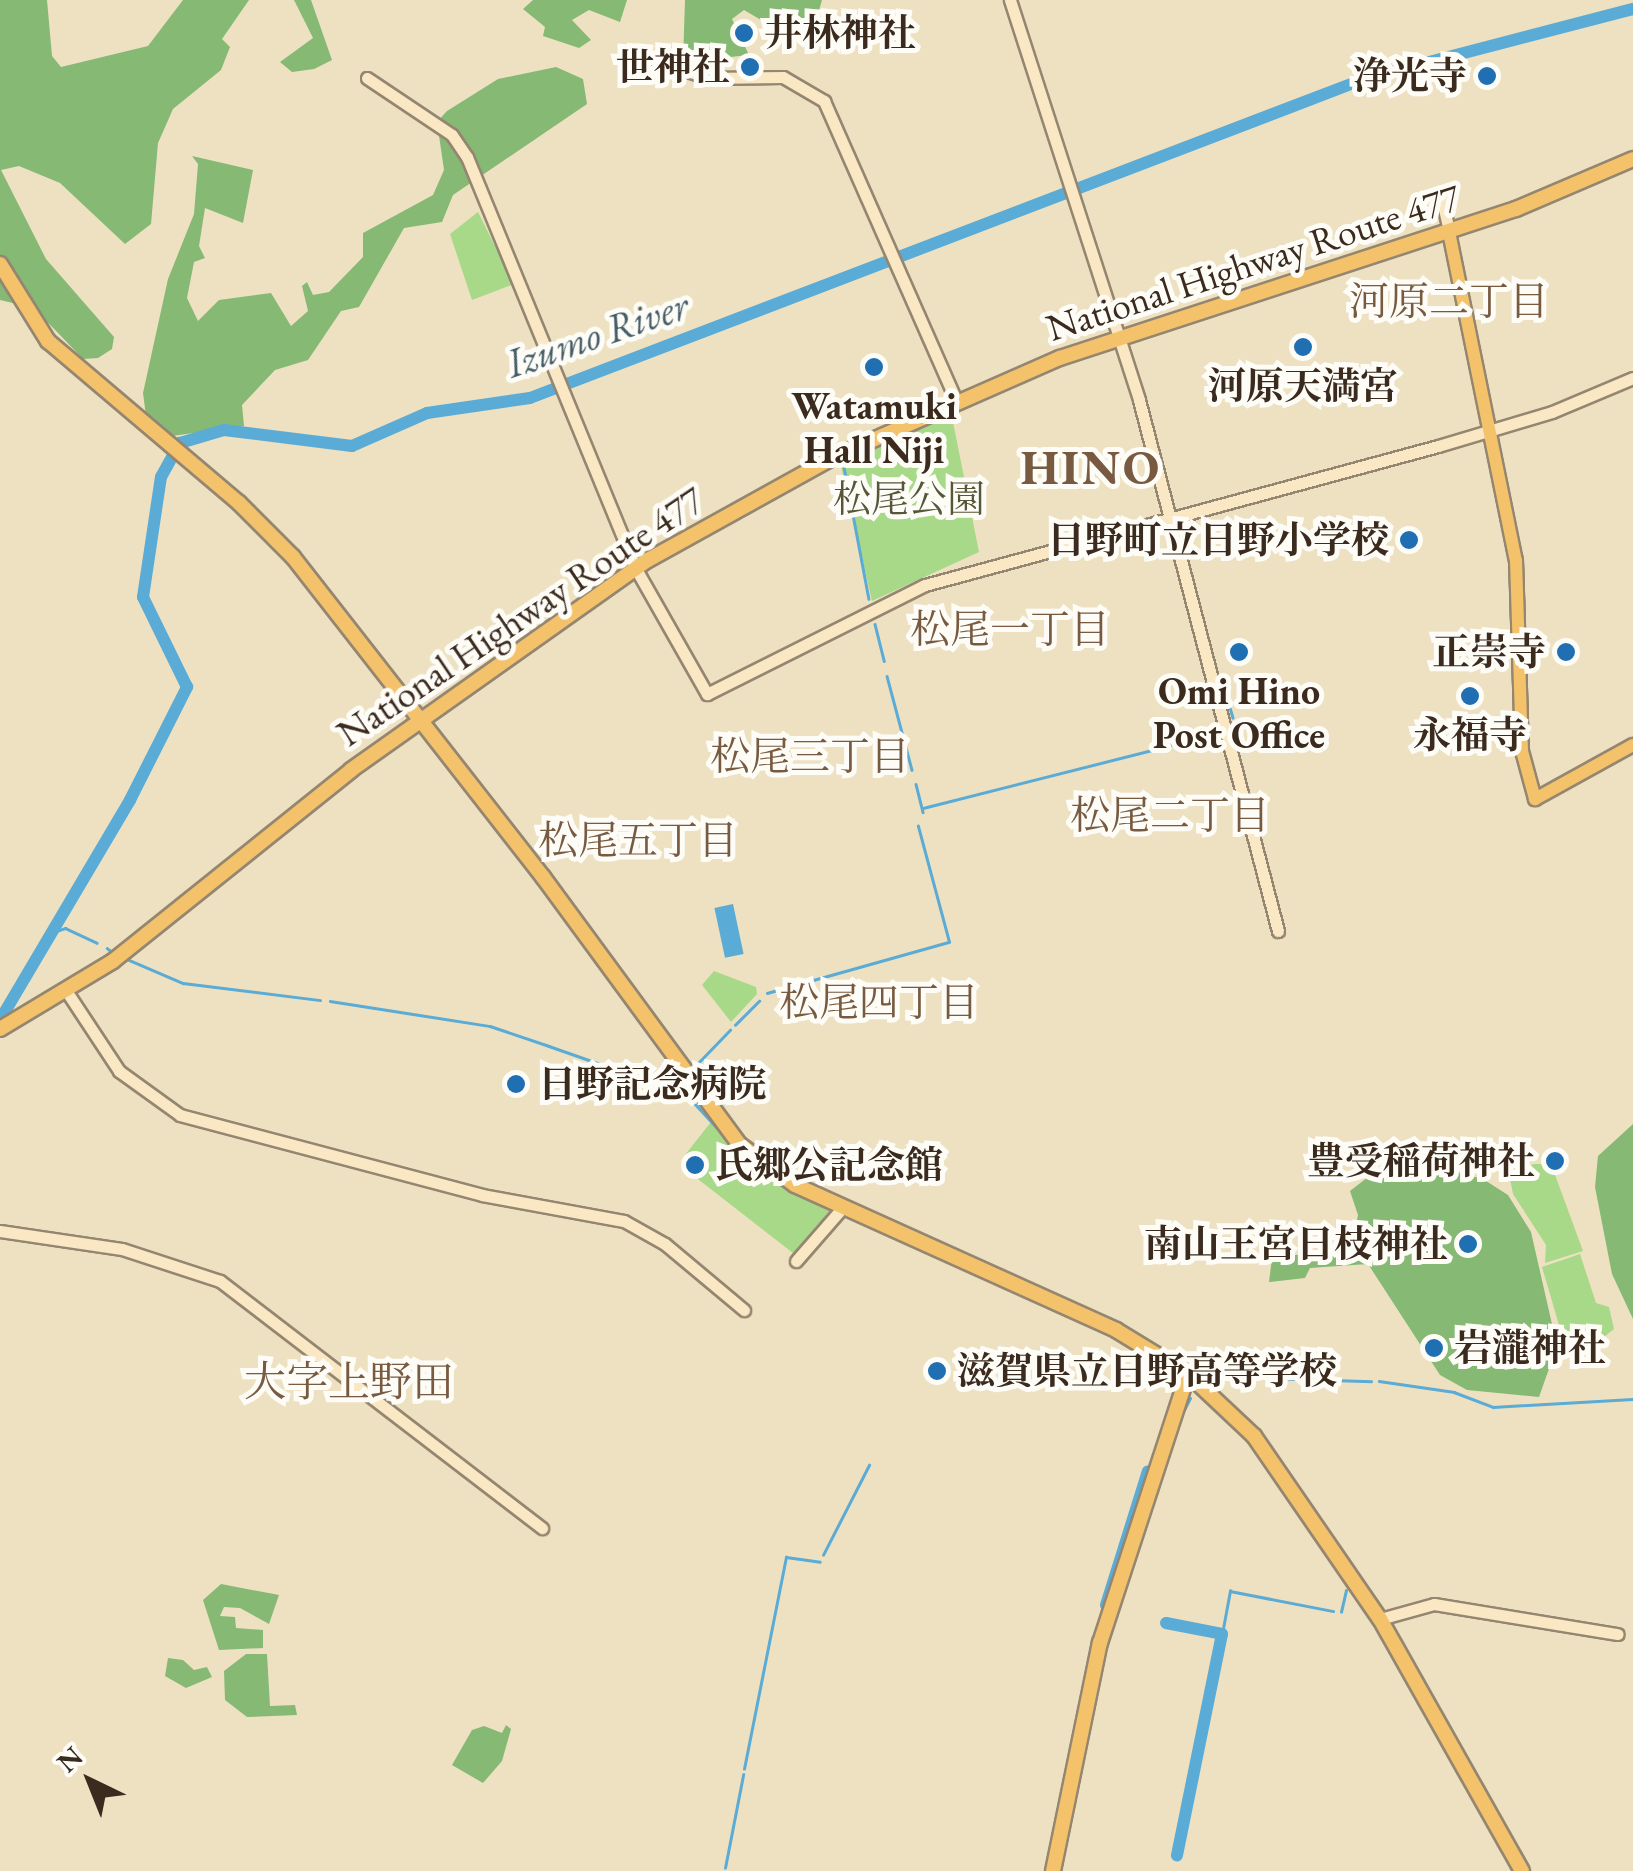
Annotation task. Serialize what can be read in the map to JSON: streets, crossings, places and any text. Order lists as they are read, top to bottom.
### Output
{
  "streets": {
    "highway": ["National Highway Route 477"]
  },
  "districts": [
    "河原二丁目",
    "HINO",
    "松尾一丁目",
    "松尾三丁目",
    "松尾二丁目",
    "松尾五丁目",
    "松尾四丁目",
    "大字上野田"
  ],
  "water": ["Izumo River"],
  "parks": ["松尾公園"],
  "places": [
    "井林神社",
    "世神社",
    "浄光寺",
    "河原天満宮",
    "Watamuki Hall Niji",
    "日野町立日野小学校",
    "Omi Hino Post Office",
    "正崇寺",
    "永福寺",
    "日野記念病院",
    "豊受稲荷神社",
    "氏郷公記念館",
    "南山王宮日枝神社",
    "岩瀧神社",
    "滋賀県立日野高等学校"
  ],
  "north": "top left"
}
